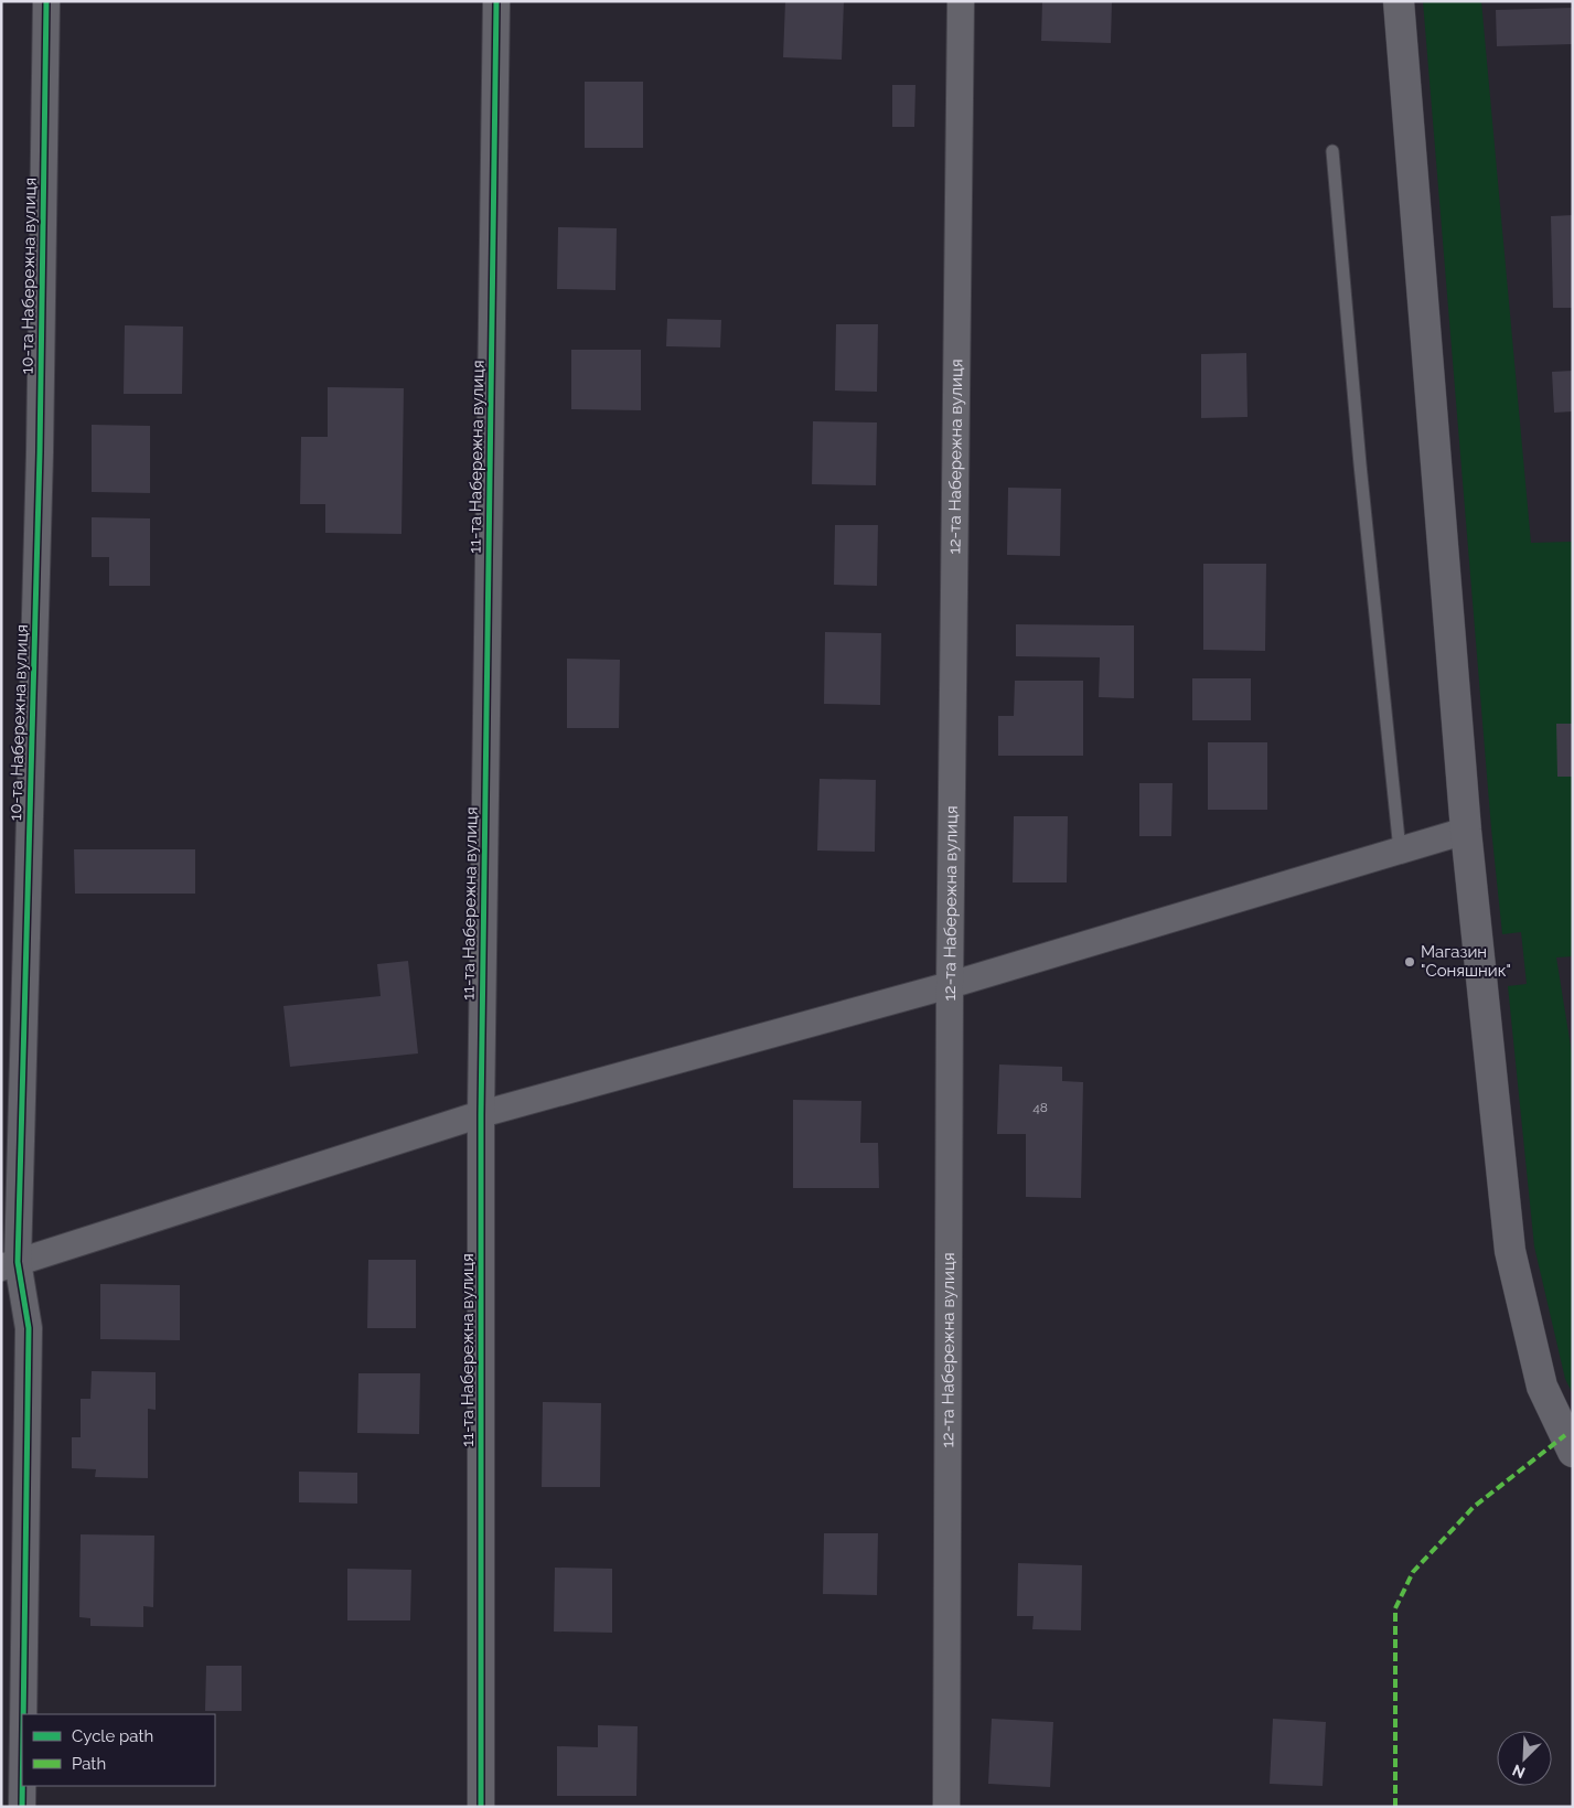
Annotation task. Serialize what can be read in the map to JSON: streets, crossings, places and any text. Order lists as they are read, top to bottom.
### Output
{
  "streets": {
    "street": ["10-та Набережна вулиця", "11-та Набережна вулиця", "12-та Набережна вулиця"]
  },
  "places": ["Магазин \"Соняшник\""],
  "house_numbers": ["48"],
  "legend": ["Cycle path", "Path"],
  "north": "bottom left"
}
